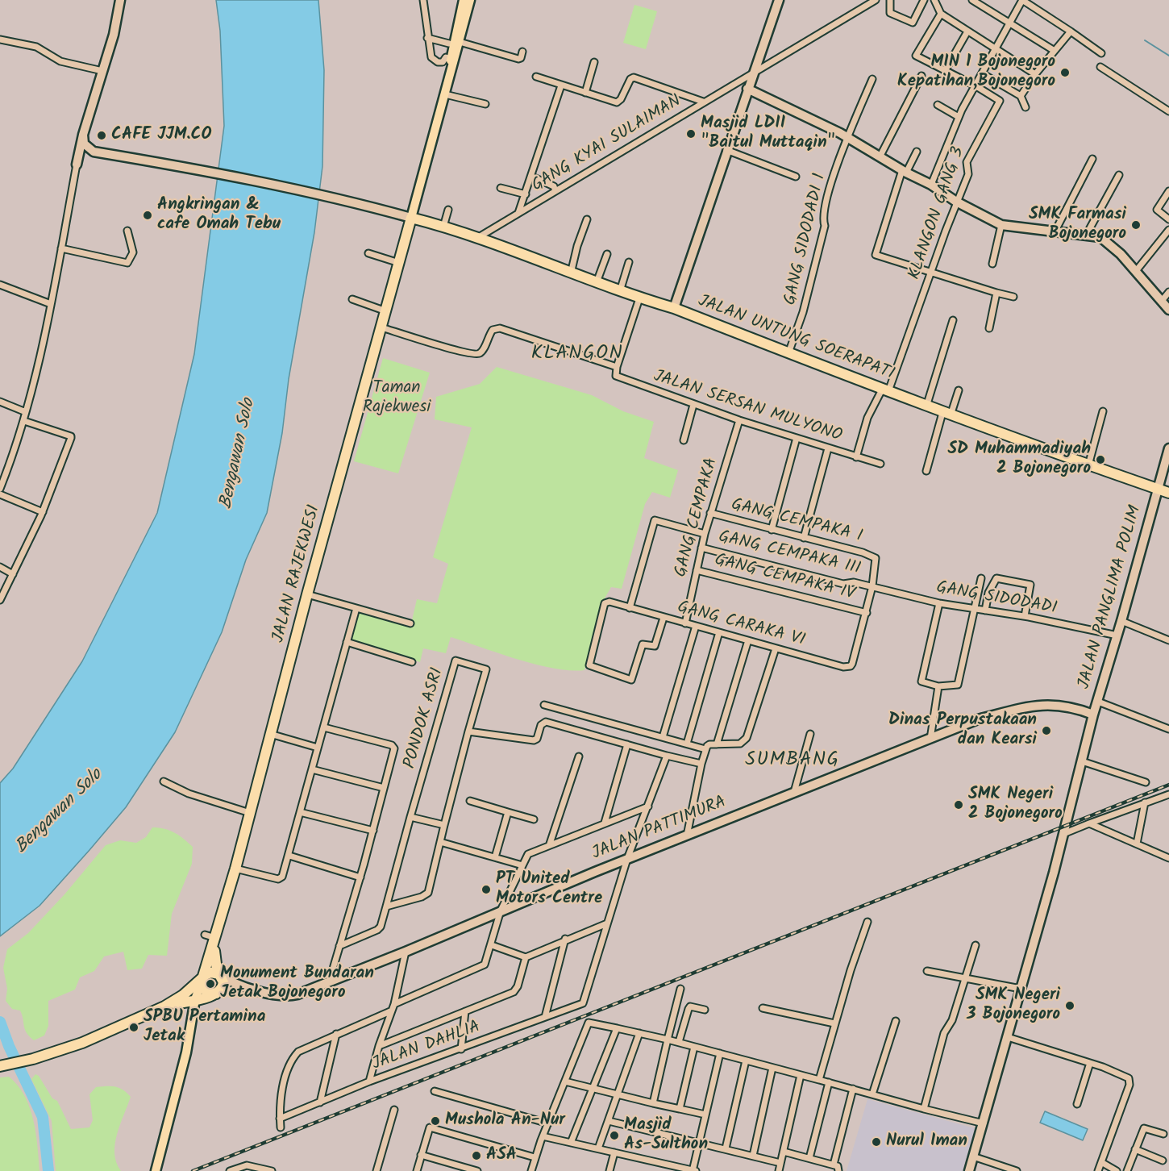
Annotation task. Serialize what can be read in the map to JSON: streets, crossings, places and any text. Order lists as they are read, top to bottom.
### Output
{
  "streets": {
    "highway": ["JALAN UNTUNG SOERAPATI", "JALAN RAJEKWESI"],
    "street": [
      "GANG KYAI SULAIMAN",
      "KLANGON GANG 3",
      "GANG SIDODADI 1",
      "JALAN SERSAN MULYONO",
      "GANG CEMPAKA",
      "GANG CEMPAKA I",
      "GANG CEMPAKA III",
      "GANG CEMPAKA IV",
      "JALAN PANGLIMA POLIM",
      "GANG SIDODADI",
      "GANG CARAKA VI",
      "PONDOK ASRI",
      "JALAN PATTIMURA",
      "JALAN DAHLIA"
    ]
  },
  "crossings": [
    ["GANG KYAI SULAIMAN", "JALAN UNTUNG SOERAPATI"],
    ["KLANGON GANG 3", "JALAN UNTUNG SOERAPATI"],
    ["KLANGON GANG 3", "JALAN SERSAN MULYONO"],
    ["GANG SIDODADI 1", "JALAN UNTUNG SOERAPATI"],
    ["JALAN UNTUNG SOERAPATI", "JALAN RAJEKWESI"],
    ["JALAN UNTUNG SOERAPATI", "JALAN PANGLIMA POLIM"],
    ["JALAN SERSAN MULYONO", "GANG CEMPAKA"],
    ["GANG CEMPAKA", "GANG CEMPAKA I"],
    ["GANG CEMPAKA", "GANG CEMPAKA III"],
    ["GANG CEMPAKA", "GANG CEMPAKA IV"],
    ["GANG CEMPAKA", "GANG CARAKA VI"],
    ["GANG CEMPAKA I", "GANG CEMPAKA III"],
    ["GANG CEMPAKA I", "GANG SIDODADI"],
    ["GANG CEMPAKA I", "GANG CARAKA VI"],
    ["GANG CEMPAKA III", "GANG SIDODADI"],
    ["GANG CEMPAKA III", "GANG CARAKA VI"],
    ["GANG CEMPAKA IV", "GANG CARAKA VI"],
    ["JALAN PANGLIMA POLIM", "GANG SIDODADI"],
    ["JALAN PANGLIMA POLIM", "JALAN PATTIMURA"],
    ["GANG SIDODADI", "GANG CARAKA VI"]
  ],
  "districts": ["KLANGON", "SUMBANG"],
  "water": ["Bengawan Solo"],
  "parks": ["Taman Rajekwesi"],
  "places": [
    "MIN 1 Bojonegoro Kepatihan,Bojonegoro",
    "Masjid LDII \"Baitul Muttaqin\"",
    "CAFE JJM.CO",
    "Angkringan & cafe Omah Tebu",
    "SMK Farmasi Bojonegoro",
    "SD Muhammadiyah 2 Bojonegoro",
    "Dinas Perpustakaan dan Kearsi",
    "SMK Negeri 2 Bojonegoro",
    "PT United Motors Centre",
    "Monument Bundaran Jetak Bojonegoro",
    "SMK Negeri 3 Bojonegoro",
    "SPBU Pertamina Jetak",
    "Mushola An-Nur",
    "Masjid As-Sulthon",
    "Nurul Iman",
    "ASA"
  ]
}
